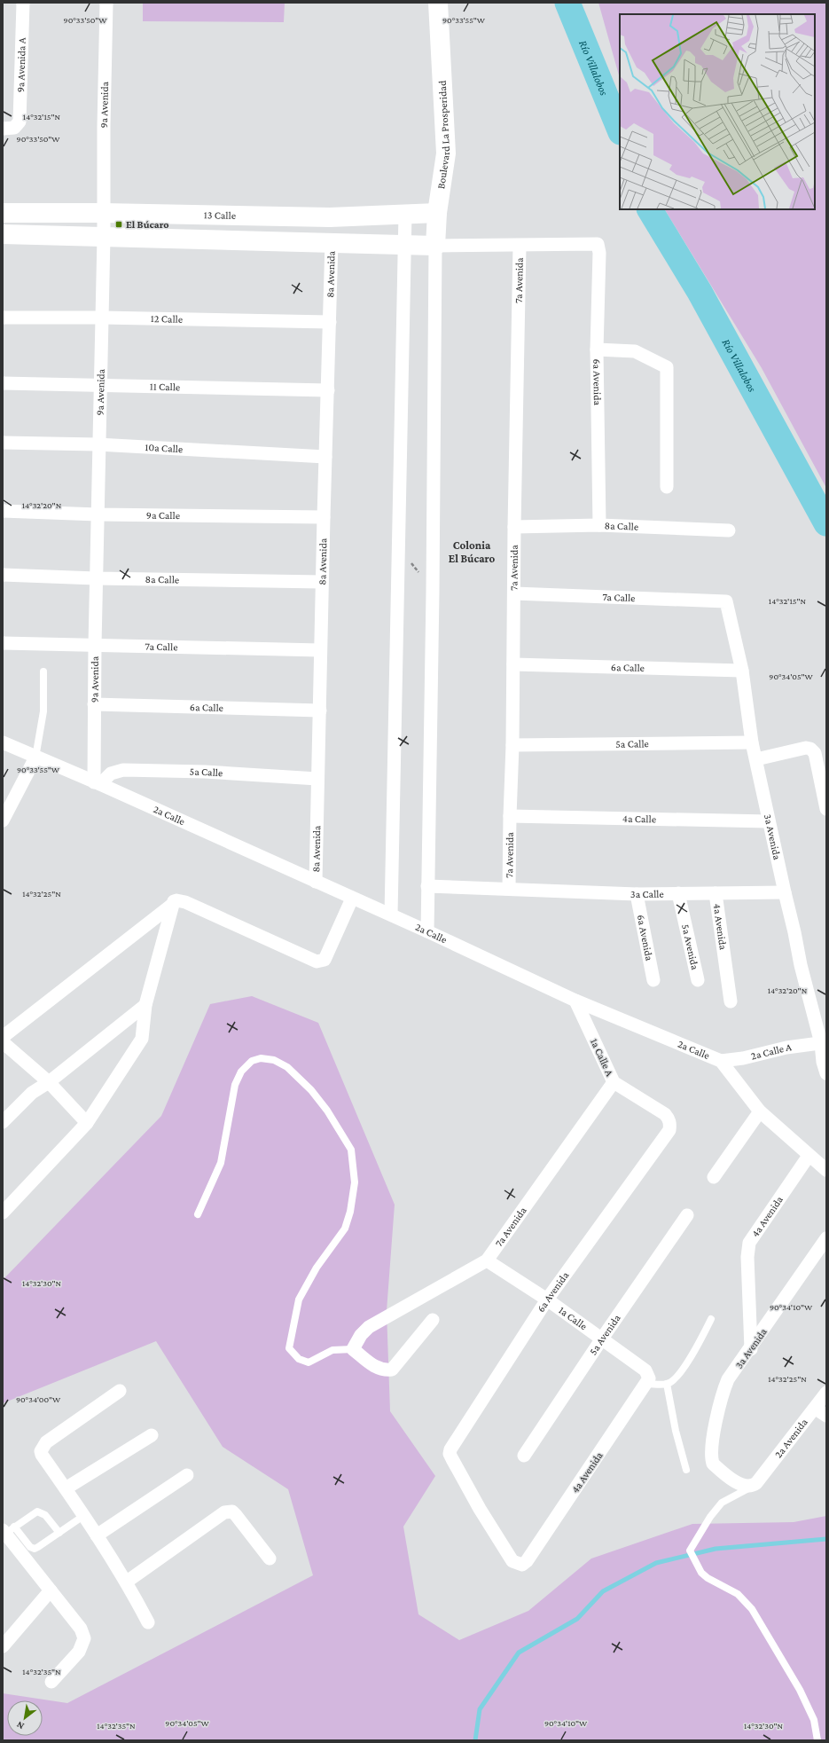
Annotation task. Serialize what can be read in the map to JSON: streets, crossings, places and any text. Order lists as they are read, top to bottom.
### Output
{
  "streets": {
    "main road": ["Boulevard La Prosperidad", "13 Calle"],
    "street": [
      "9a Avenida A",
      "9a Avenida",
      "8a Avenida",
      "7a Avenida",
      "12 Calle",
      "6a Avenida",
      "11 Calle",
      "10a Calle",
      "9a Calle",
      "8a Calle",
      "7a Calle",
      "6a Calle",
      "5a Calle",
      "2a Calle",
      "4a Calle",
      "3a Avenida",
      "3a Calle",
      "4a Avenida",
      "5a Avenida",
      "2a Calle A",
      "1a Calle A",
      "1a Calle",
      "2a Avenida"
    ]
  },
  "crossings": [
    ["9a Avenida", "13 Calle"],
    ["9a Avenida", "12 Calle"],
    ["9a Avenida", "11 Calle"],
    ["9a Avenida", "10a Calle"],
    ["9a Avenida", "9a Calle"],
    ["9a Avenida", "8a Calle"],
    ["9a Avenida", "7a Calle"],
    ["9a Avenida", "6a Calle"],
    ["9a Avenida", "5a Calle"],
    ["9a Avenida", "2a Calle"],
    ["Boulevard La Prosperidad", "13 Calle"],
    ["8a Avenida", "12 Calle"],
    ["8a Avenida", "11 Calle"],
    ["8a Avenida", "10a Calle"],
    ["8a Avenida", "9a Calle"],
    ["8a Avenida", "8a Calle"],
    ["8a Avenida", "7a Calle"],
    ["8a Avenida", "6a Calle"],
    ["8a Avenida", "5a Calle"],
    ["8a Avenida", "2a Calle"],
    ["7a Avenida", "6a Avenida"],
    ["7a Avenida", "8a Calle"],
    ["7a Avenida", "7a Calle"],
    ["7a Avenida", "6a Calle"],
    ["7a Avenida", "5a Calle"],
    ["7a Avenida", "4a Calle"],
    ["7a Avenida", "3a Calle"],
    ["7a Avenida", "1a Calle A"],
    ["7a Avenida", "1a Calle"],
    ["6a Avenida", "8a Calle"],
    ["6a Avenida", "3a Calle"],
    ["6a Avenida", "4a Avenida"],
    ["6a Avenida", "1a Calle A"],
    ["6a Avenida", "1a Calle"],
    ["7a Calle", "3a Avenida"],
    ["6a Calle", "3a Avenida"],
    ["5a Calle", "2a Calle"],
    ["5a Calle", "3a Avenida"],
    ["2a Calle", "4a Avenida"],
    ["2a Calle", "2a Calle A"],
    ["2a Calle", "1a Calle A"],
    ["4a Calle", "3a Avenida"],
    ["3a Avenida", "3a Calle"],
    ["3a Avenida", "4a Avenida"],
    ["3a Avenida", "2a Calle A"],
    ["3a Avenida", "2a Avenida"],
    ["3a Calle", "4a Avenida"],
    ["3a Calle", "5a Avenida"],
    ["4a Avenida", "1a Calle"],
    ["5a Avenida", "1a Calle"]
  ],
  "districts": ["Colonia El Búcaro"],
  "water": ["Río Villalobos"],
  "places": {
    "transit": ["El Búcaro"]
  },
  "north": "bottom left",
  "coordinates": [
    "90°33'50\"W",
    "90°33'55\"W",
    "14°32'15\"N",
    "14°32'20\"N",
    "90°34'05\"W",
    "14°32'25\"N",
    "14°32'30\"N",
    "90°34'10\"W",
    "90°34'00\"W",
    "14°32'35\"N"
  ]
}
